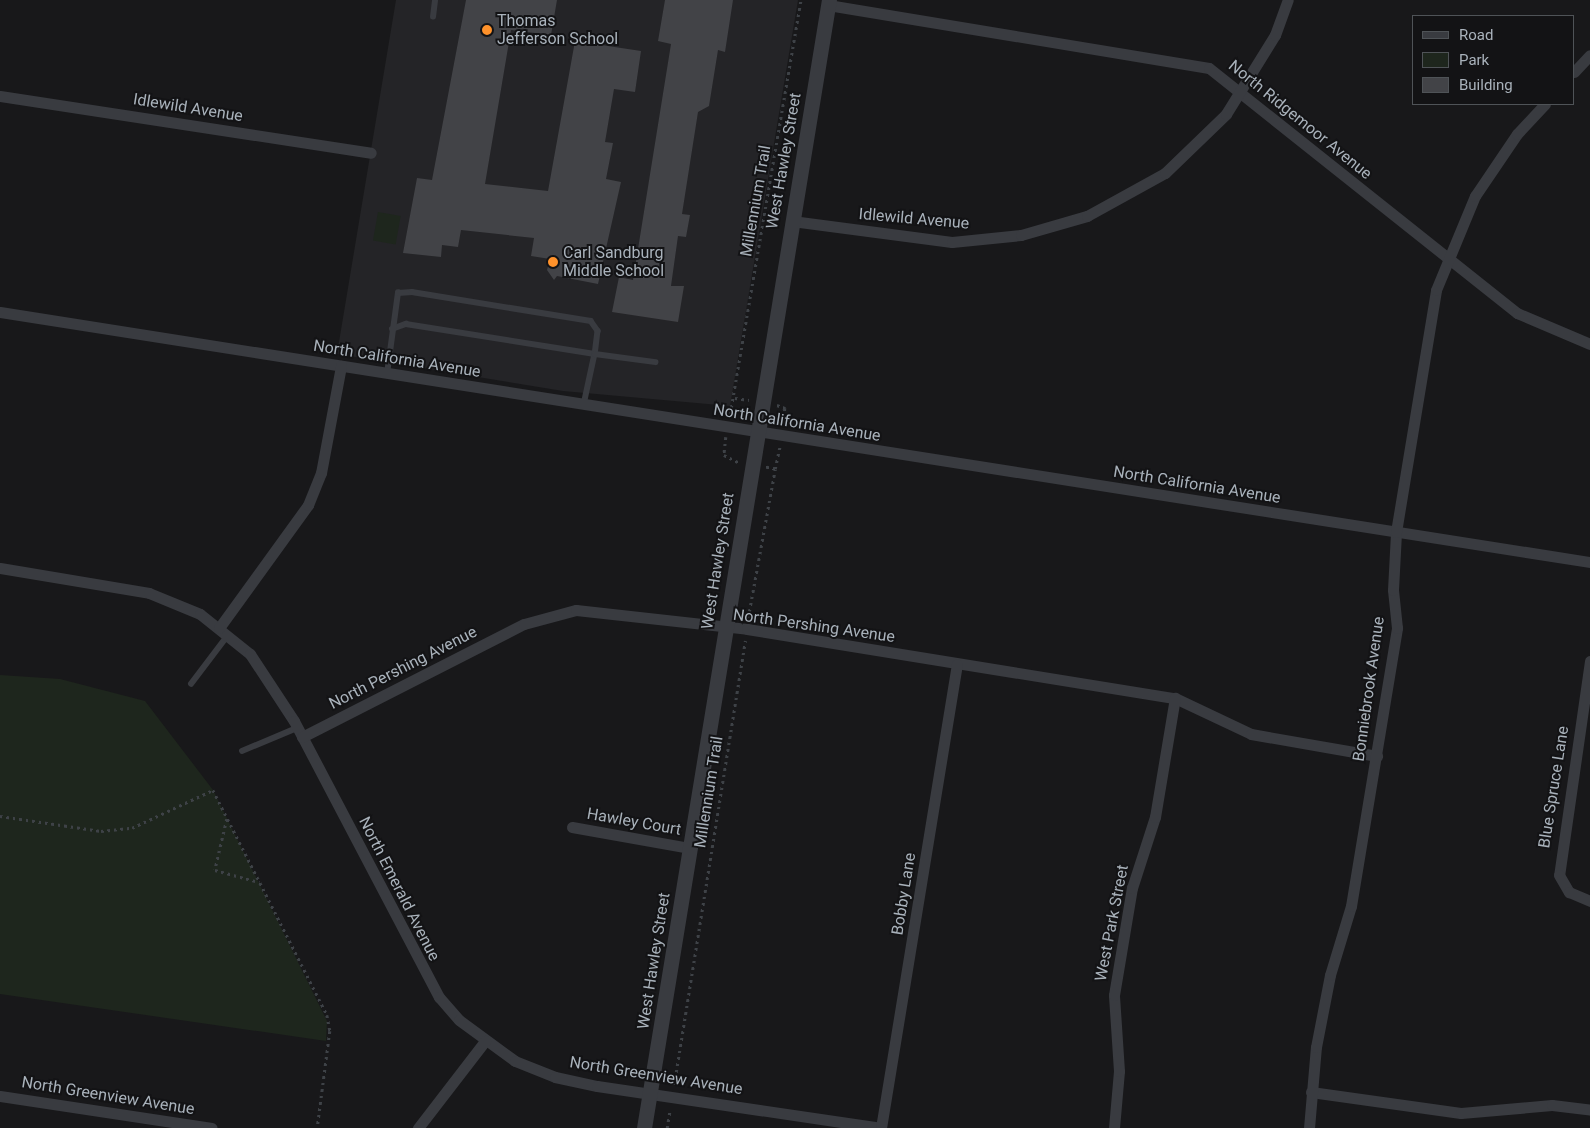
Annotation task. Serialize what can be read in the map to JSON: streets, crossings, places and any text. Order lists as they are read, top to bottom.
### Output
{
  "streets": {
    "street": [
      "Idlewild Avenue",
      "North Ridgemoor Avenue",
      "West Hawley Street",
      "North California Avenue",
      "North Pershing Avenue",
      "Bonniebrook Avenue",
      "Blue Spruce Lane",
      "Hawley Court",
      "North Emerald Avenue",
      "Bobby Lane",
      "West Park Street",
      "North Greenview Avenue"
    ],
    "path": ["Millennium Trail"]
  },
  "crossings": [
    ["Idlewild Avenue", "North Ridgemoor Avenue"],
    ["Idlewild Avenue", "West Hawley Street"],
    ["North Ridgemoor Avenue", "West Hawley Street"],
    ["North Ridgemoor Avenue", "Bonniebrook Avenue"],
    ["West Hawley Street", "North California Avenue"],
    ["West Hawley Street", "North Pershing Avenue"],
    ["West Hawley Street", "Hawley Court"],
    ["West Hawley Street", "North Greenview Avenue"],
    ["Millennium Trail", "North Pershing Avenue"],
    ["Millennium Trail", "North Greenview Avenue"],
    ["North California Avenue", "Bonniebrook Avenue"],
    ["North Pershing Avenue", "Bonniebrook Avenue"],
    ["North Pershing Avenue", "North Emerald Avenue"],
    ["North Pershing Avenue", "Bobby Lane"],
    ["North Pershing Avenue", "West Park Street"],
    ["North Emerald Avenue", "North Greenview Avenue"],
    ["Bobby Lane", "North Greenview Avenue"]
  ],
  "places": ["Thomas Jefferson School", "Carl Sandburg Middle School"],
  "legend": ["Road", "Park", "Building"]
}
